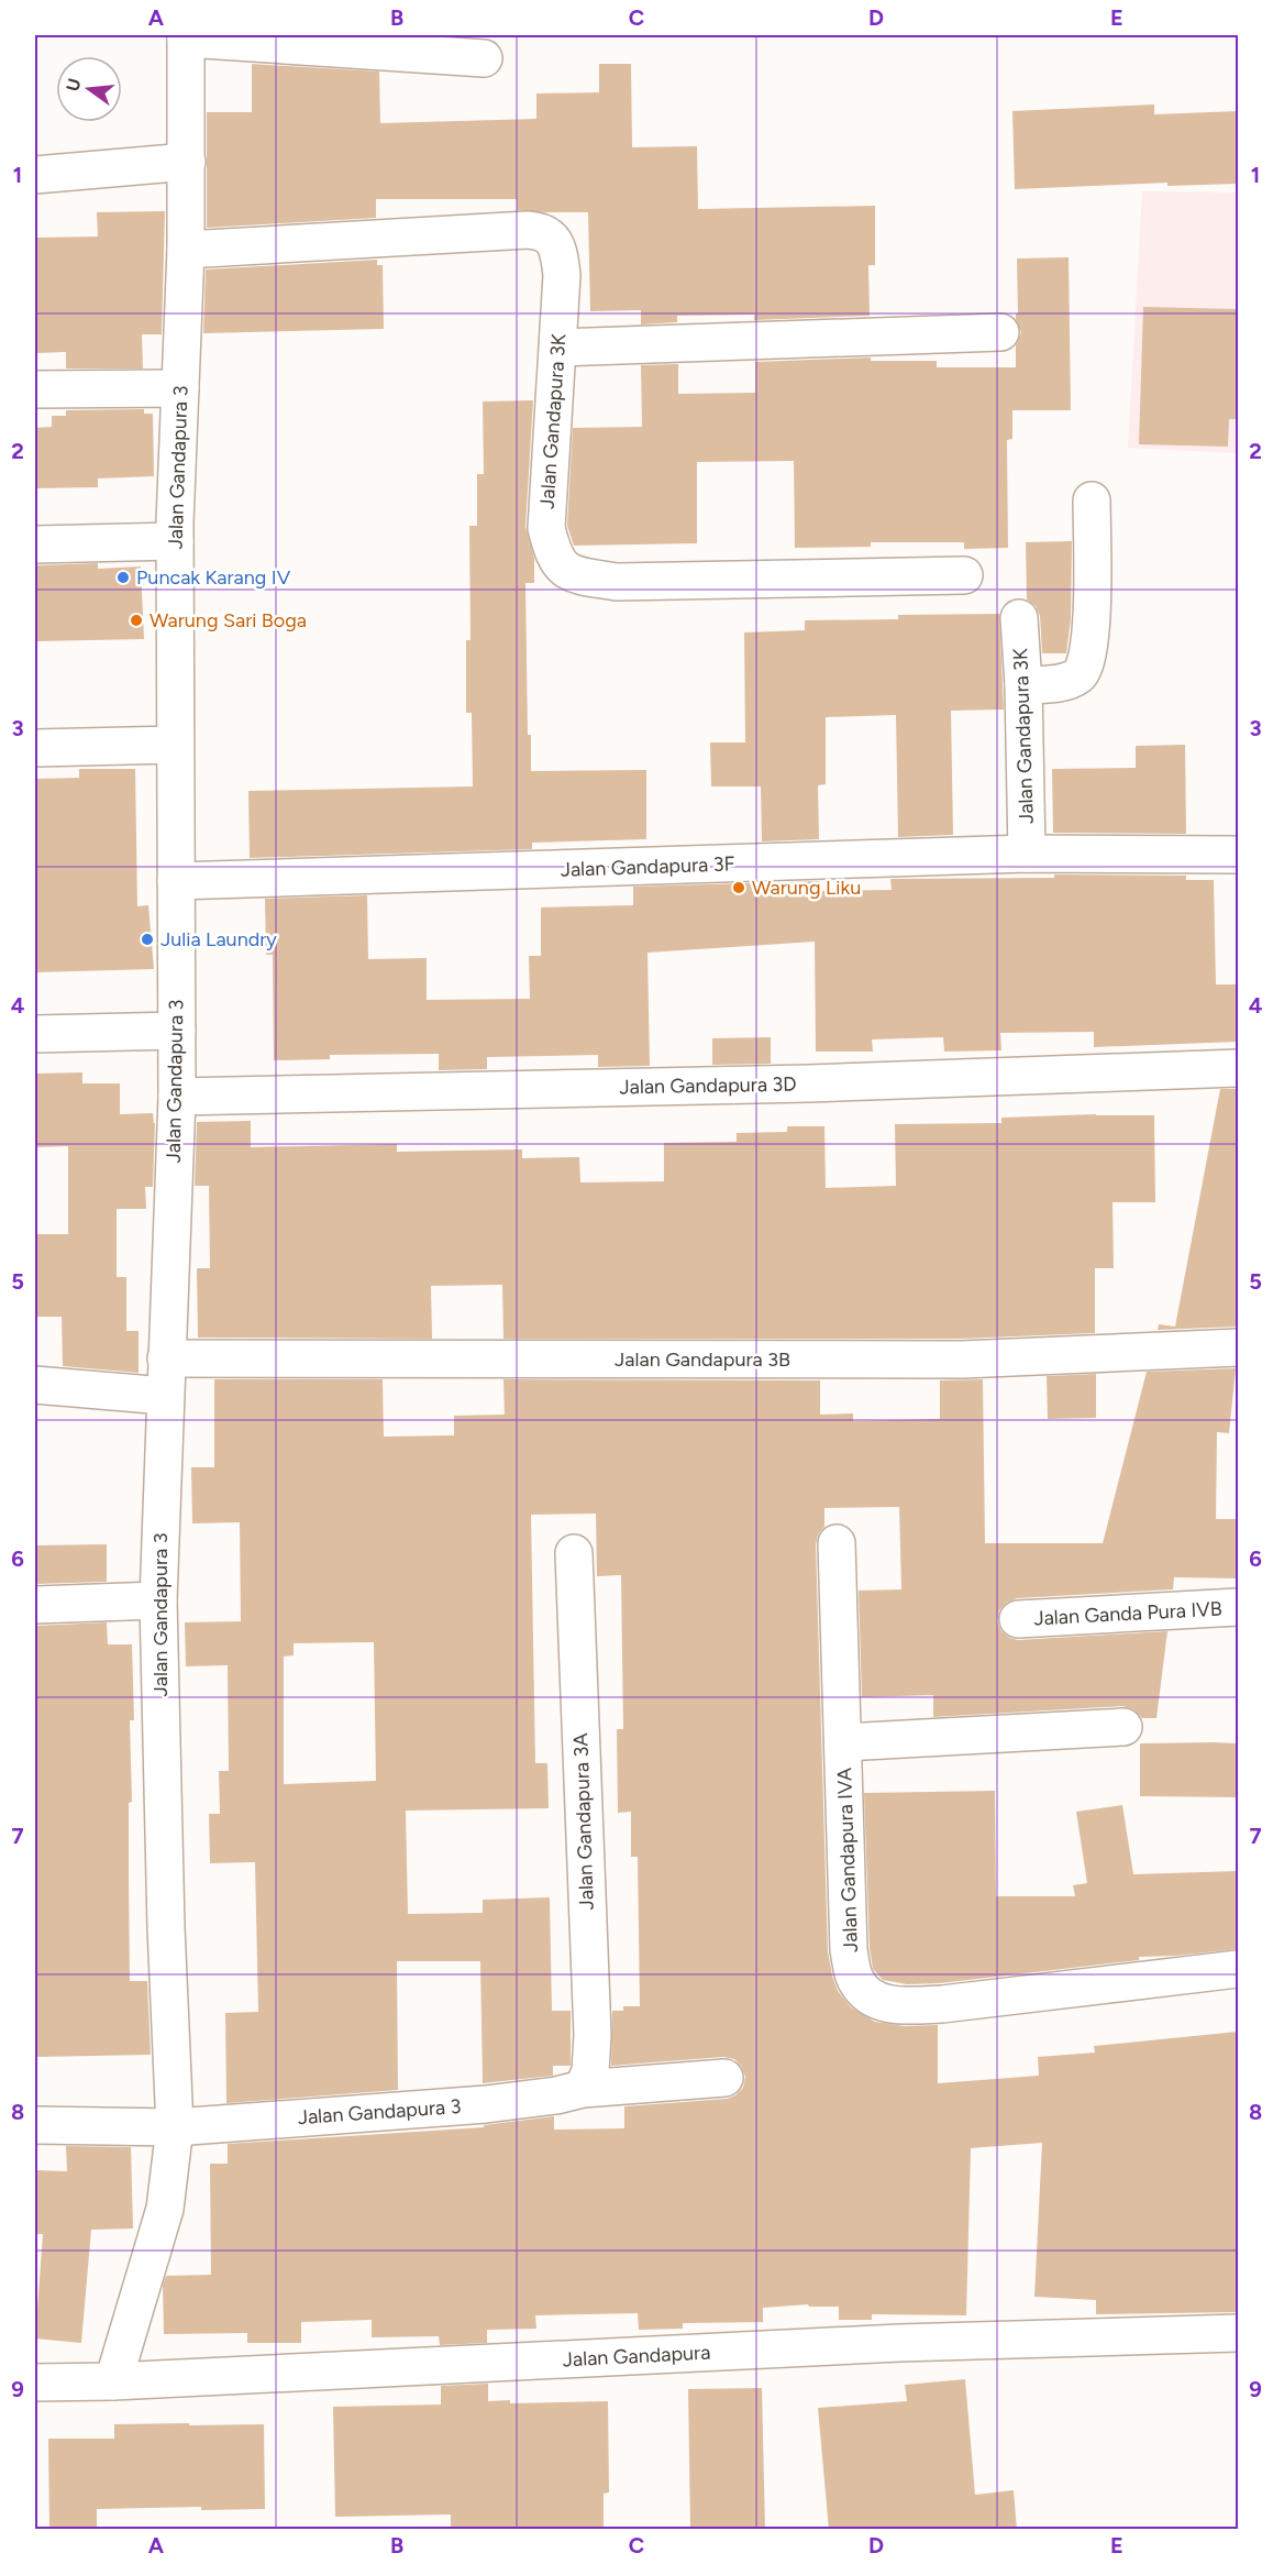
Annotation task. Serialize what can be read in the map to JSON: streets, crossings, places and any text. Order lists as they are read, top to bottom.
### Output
{
  "streets": {
    "street": [
      "Jalan Gandapura 3K",
      "Jalan Gandapura 3",
      "Jalan Gandapura 3F",
      "Jalan Gandapura 3D",
      "Jalan Gandapura 3B",
      "Jalan Ganda Pura IVB",
      "Jalan Gandapura 3A",
      "Jalan Gandapura IVA",
      "Jalan Gandapura"
    ]
  },
  "crossings": [
    ["Jalan Gandapura 3K", "Jalan Gandapura 3"],
    ["Jalan Gandapura 3K", "Jalan Gandapura 3F"],
    ["Jalan Gandapura 3", "Jalan Gandapura 3F"],
    ["Jalan Gandapura 3", "Jalan Gandapura 3D"],
    ["Jalan Gandapura 3", "Jalan Gandapura 3B"],
    ["Jalan Gandapura 3", "Jalan Gandapura 3A"],
    ["Jalan Gandapura 3", "Jalan Gandapura"]
  ],
  "places": [
    "Puncak Karang IV",
    "Warung Sari Boga",
    "Warung Liku",
    "Julia Laundry"
  ],
  "north": "left",
  "grid": {
    "columns": [
      "A",
      "B",
      "C",
      "D",
      "E"
    ],
    "rows": [
      "1",
      "2",
      "3",
      "4",
      "5",
      "6",
      "7",
      "8",
      "9"
    ]
  }
}
